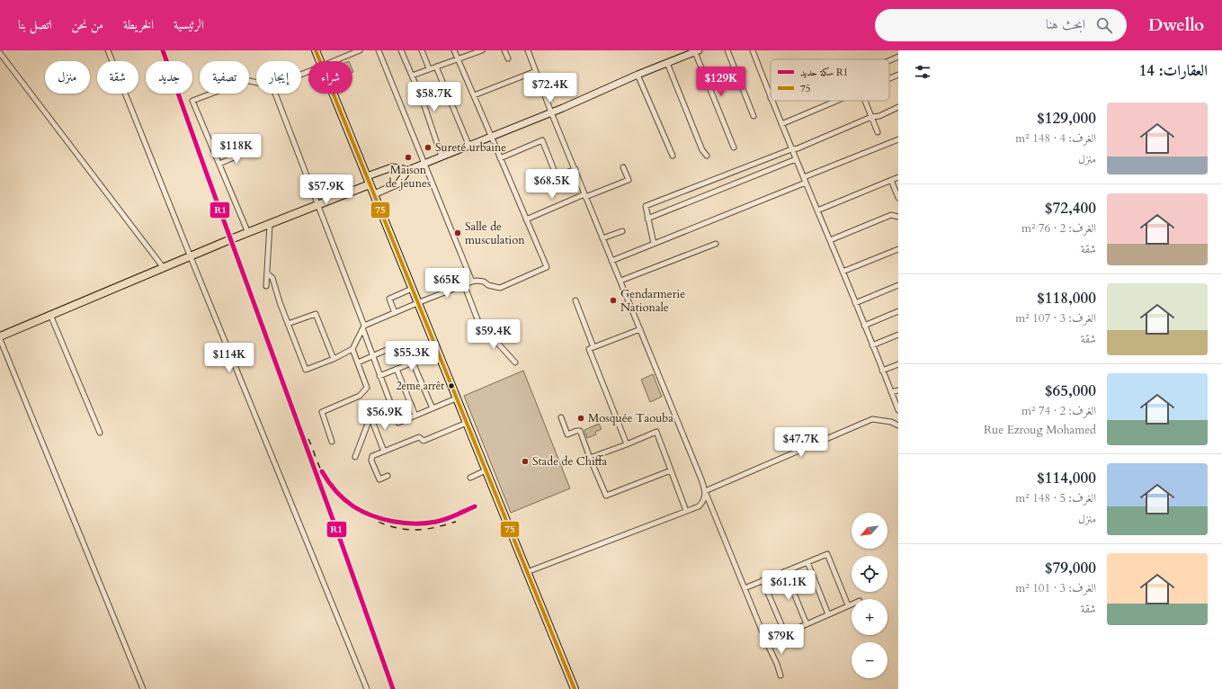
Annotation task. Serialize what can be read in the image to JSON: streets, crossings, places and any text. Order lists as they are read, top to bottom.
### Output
{
  "places": [
    "Sureté urbaine",
    "Maison de jeunes",
    "Salle de musculation",
    "Gendarmerie Nationale",
    "2eme arrêt",
    "Mosquée Taouba",
    "Stade de Chiffa"
  ],
  "lines": ["rail line R1", "transit line 75"],
  "legend": ["سكة حديد R1", "75"],
  "north": "bottom left",
  "page": {
    "header": "Dwello",
    "search": "ابحث هنا",
    "nav": [
      "الرئيسية",
      "الخريطة",
      "من نحن",
      "اتصل بنا"
    ],
    "heading": "العقارات: 14",
    "chip": [
      "شراء",
      "إيجار",
      "تصفية",
      "جديد",
      "شقة",
      "منزل"
    ],
    "price": [
      "$129K",
      "$72.4K",
      "$58.7K",
      "$118K",
      "$68.5K",
      "$57.9K",
      "$65K",
      "$59.4K",
      "$55.3K",
      "$114K",
      "$56.9K",
      "$47.7K",
      "$61.1K",
      "$79K"
    ],
    "list": [
      {
        "name": "$129,000",
        "note": "الغرف: 4 · 148 m² · منزل"
      },
      {
        "name": "$72,400",
        "note": "الغرف: 2 · 76 m² · شقة"
      },
      {
        "name": "$118,000",
        "note": "الغرف: 3 · 107 m² · شقة"
      },
      {
        "name": "$65,000",
        "note": "الغرف: 2 · 74 m² · Rue Ezroug Mohamed"
      },
      {
        "name": "$114,000",
        "note": "الغرف: 5 · 148 m² · منزل"
      },
      {
        "name": "$79,000",
        "note": "الغرف: 3 · 101 m² · شقة"
      }
    ],
    "map_buttons": ["+", "−"]
  }
}
